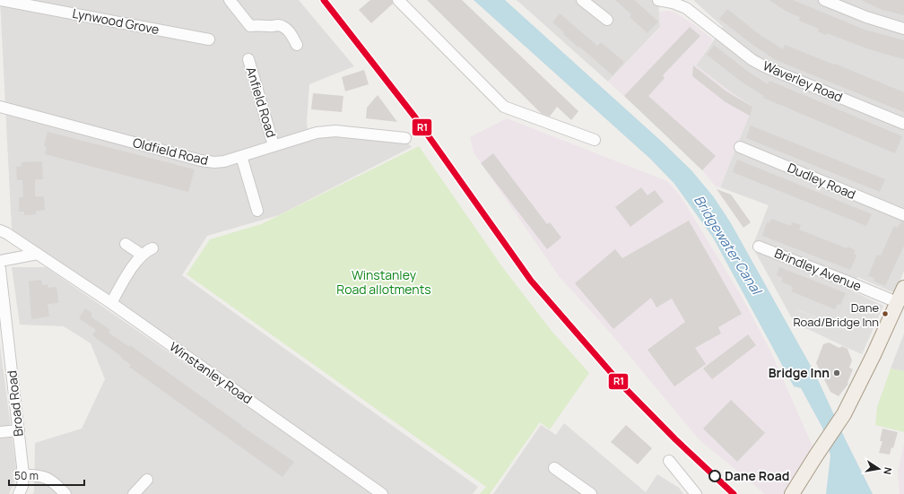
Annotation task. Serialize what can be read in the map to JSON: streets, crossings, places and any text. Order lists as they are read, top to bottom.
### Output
{
  "streets": {
    "street": [
      "Lynwood Grove",
      "Waverley Road",
      "Anfield Road",
      "Oldfield Road",
      "Dudley Road",
      "Brindley Avenue",
      "Winstanley Road",
      "Broad Road"
    ]
  },
  "crossings": [
    ["Anfield Road", "Oldfield Road"]
  ],
  "water": ["Bridgewater Canal"],
  "parks": ["Winstanley Road allotments"],
  "places": ["Dane Road/Bridge Inn", "Bridge Inn", "Dane Road"],
  "lines": ["transit line R1"],
  "scale_bar": "50 m",
  "north": "right"
}
